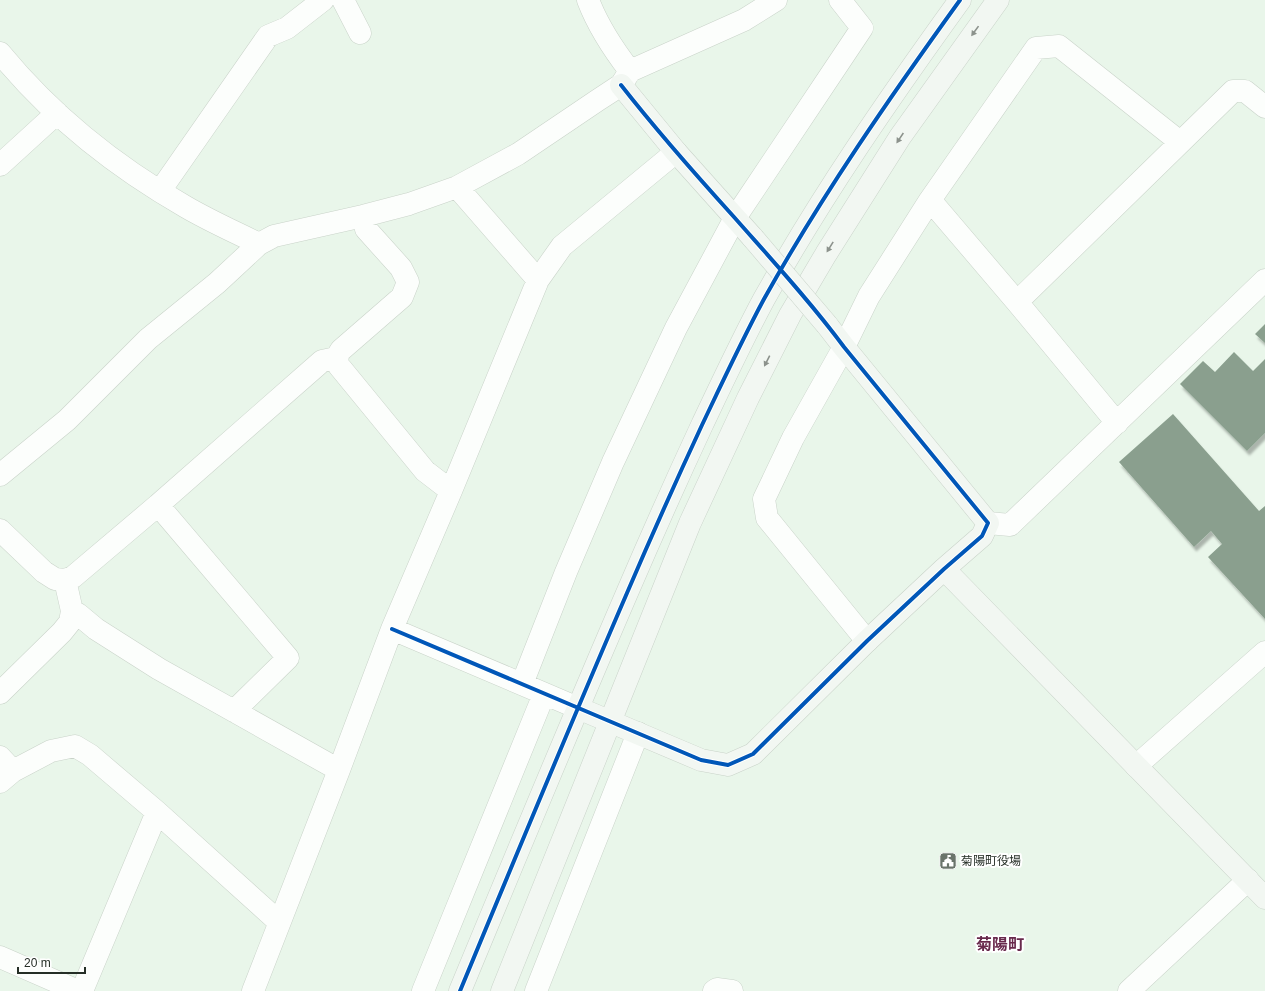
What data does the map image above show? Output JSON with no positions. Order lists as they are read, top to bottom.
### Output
{
  "districts": ["菊陽町"],
  "places": {
    "public building": ["菊陽町役場"]
  },
  "scale_bar": "20 m"
}
